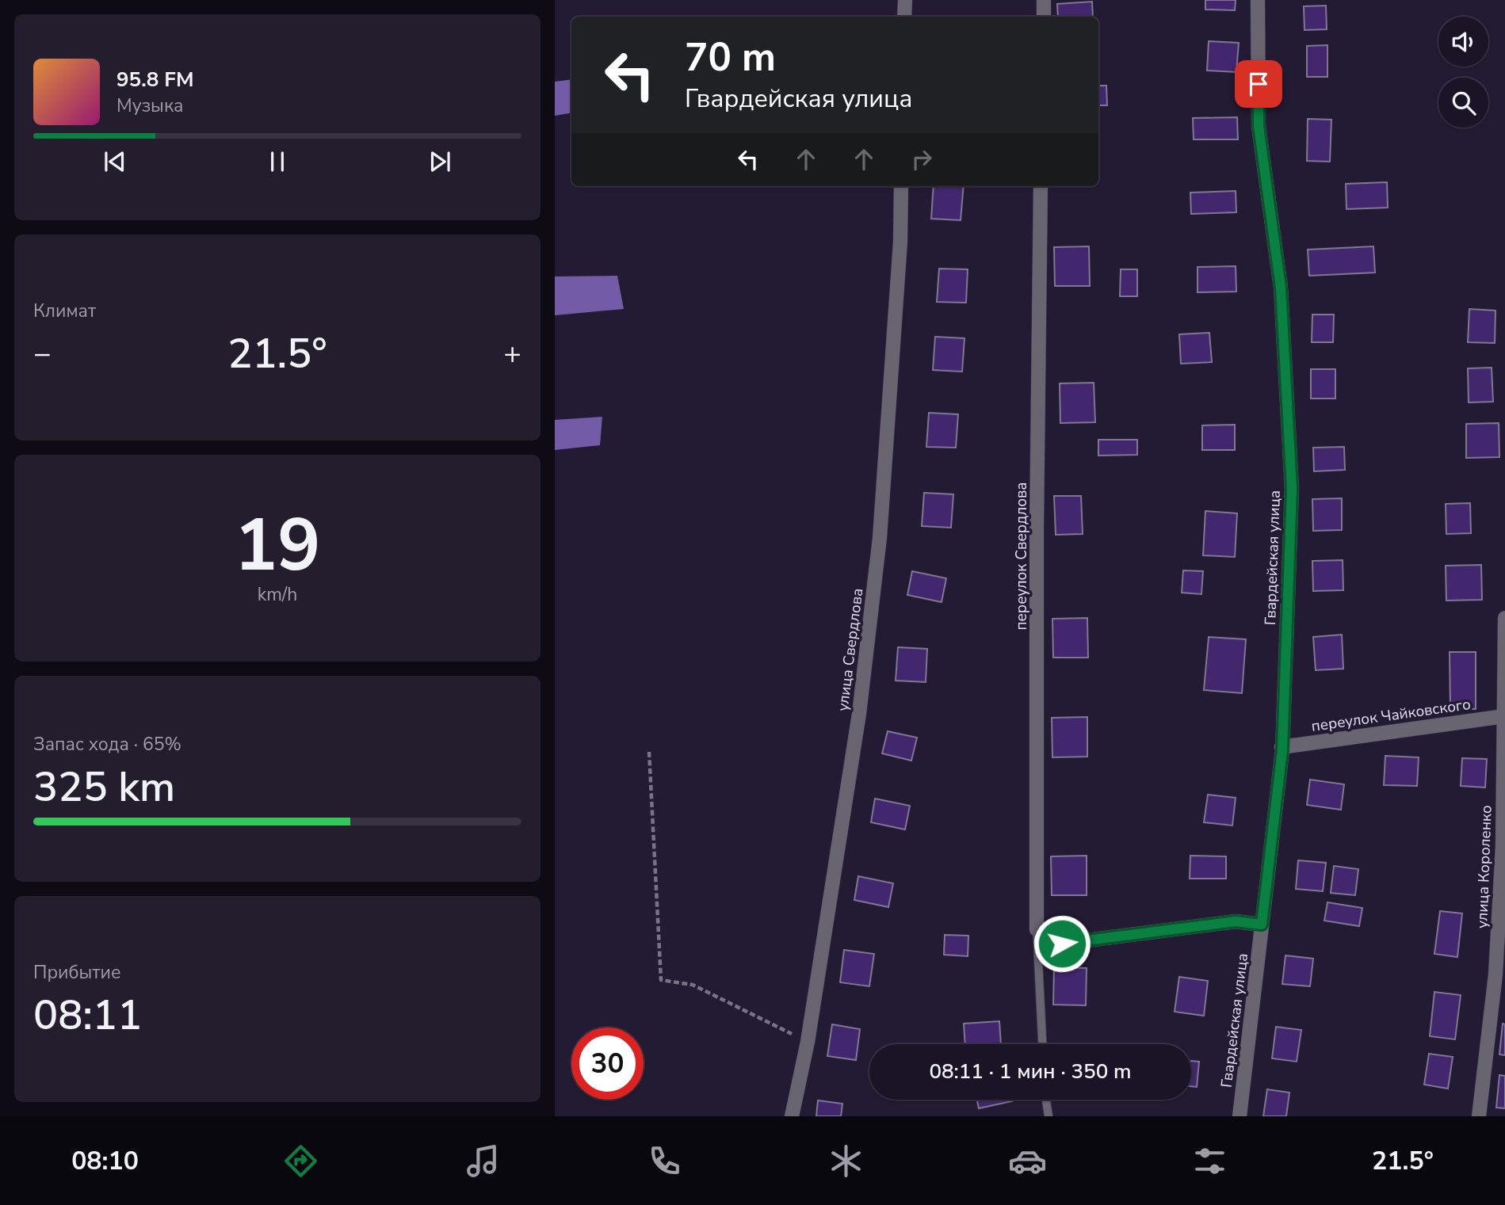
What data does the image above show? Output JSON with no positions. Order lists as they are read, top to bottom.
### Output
{
  "streets": {
    "street": [
      "переулок Свердлова",
      "Гвардейская улица",
      "улица Свердлова",
      "переулок Чайковского",
      "улица Короленко"
    ]
  },
  "crossings": [
    ["Гвардейская улица", "переулок Чайковского"],
    ["переулок Чайковского", "улица Короленко"]
  ],
  "page": {
    "turn": ["70 m", "Гвардейская улица"],
    "song": ["95.8 FM", "Музыка"],
    "tile": [
      "Климат",
      ["19", "km/h"],
      ["Запас хода · 65%", "325 km"],
      ["Прибытие", "08:11"]
    ],
    "heat": ["−", "21.5°", "+"],
    "limit": "30",
    "trip": "08:11 · 1 мин · 350 m",
    "tabs": ["08:10", "21.5°"]
  }
}
